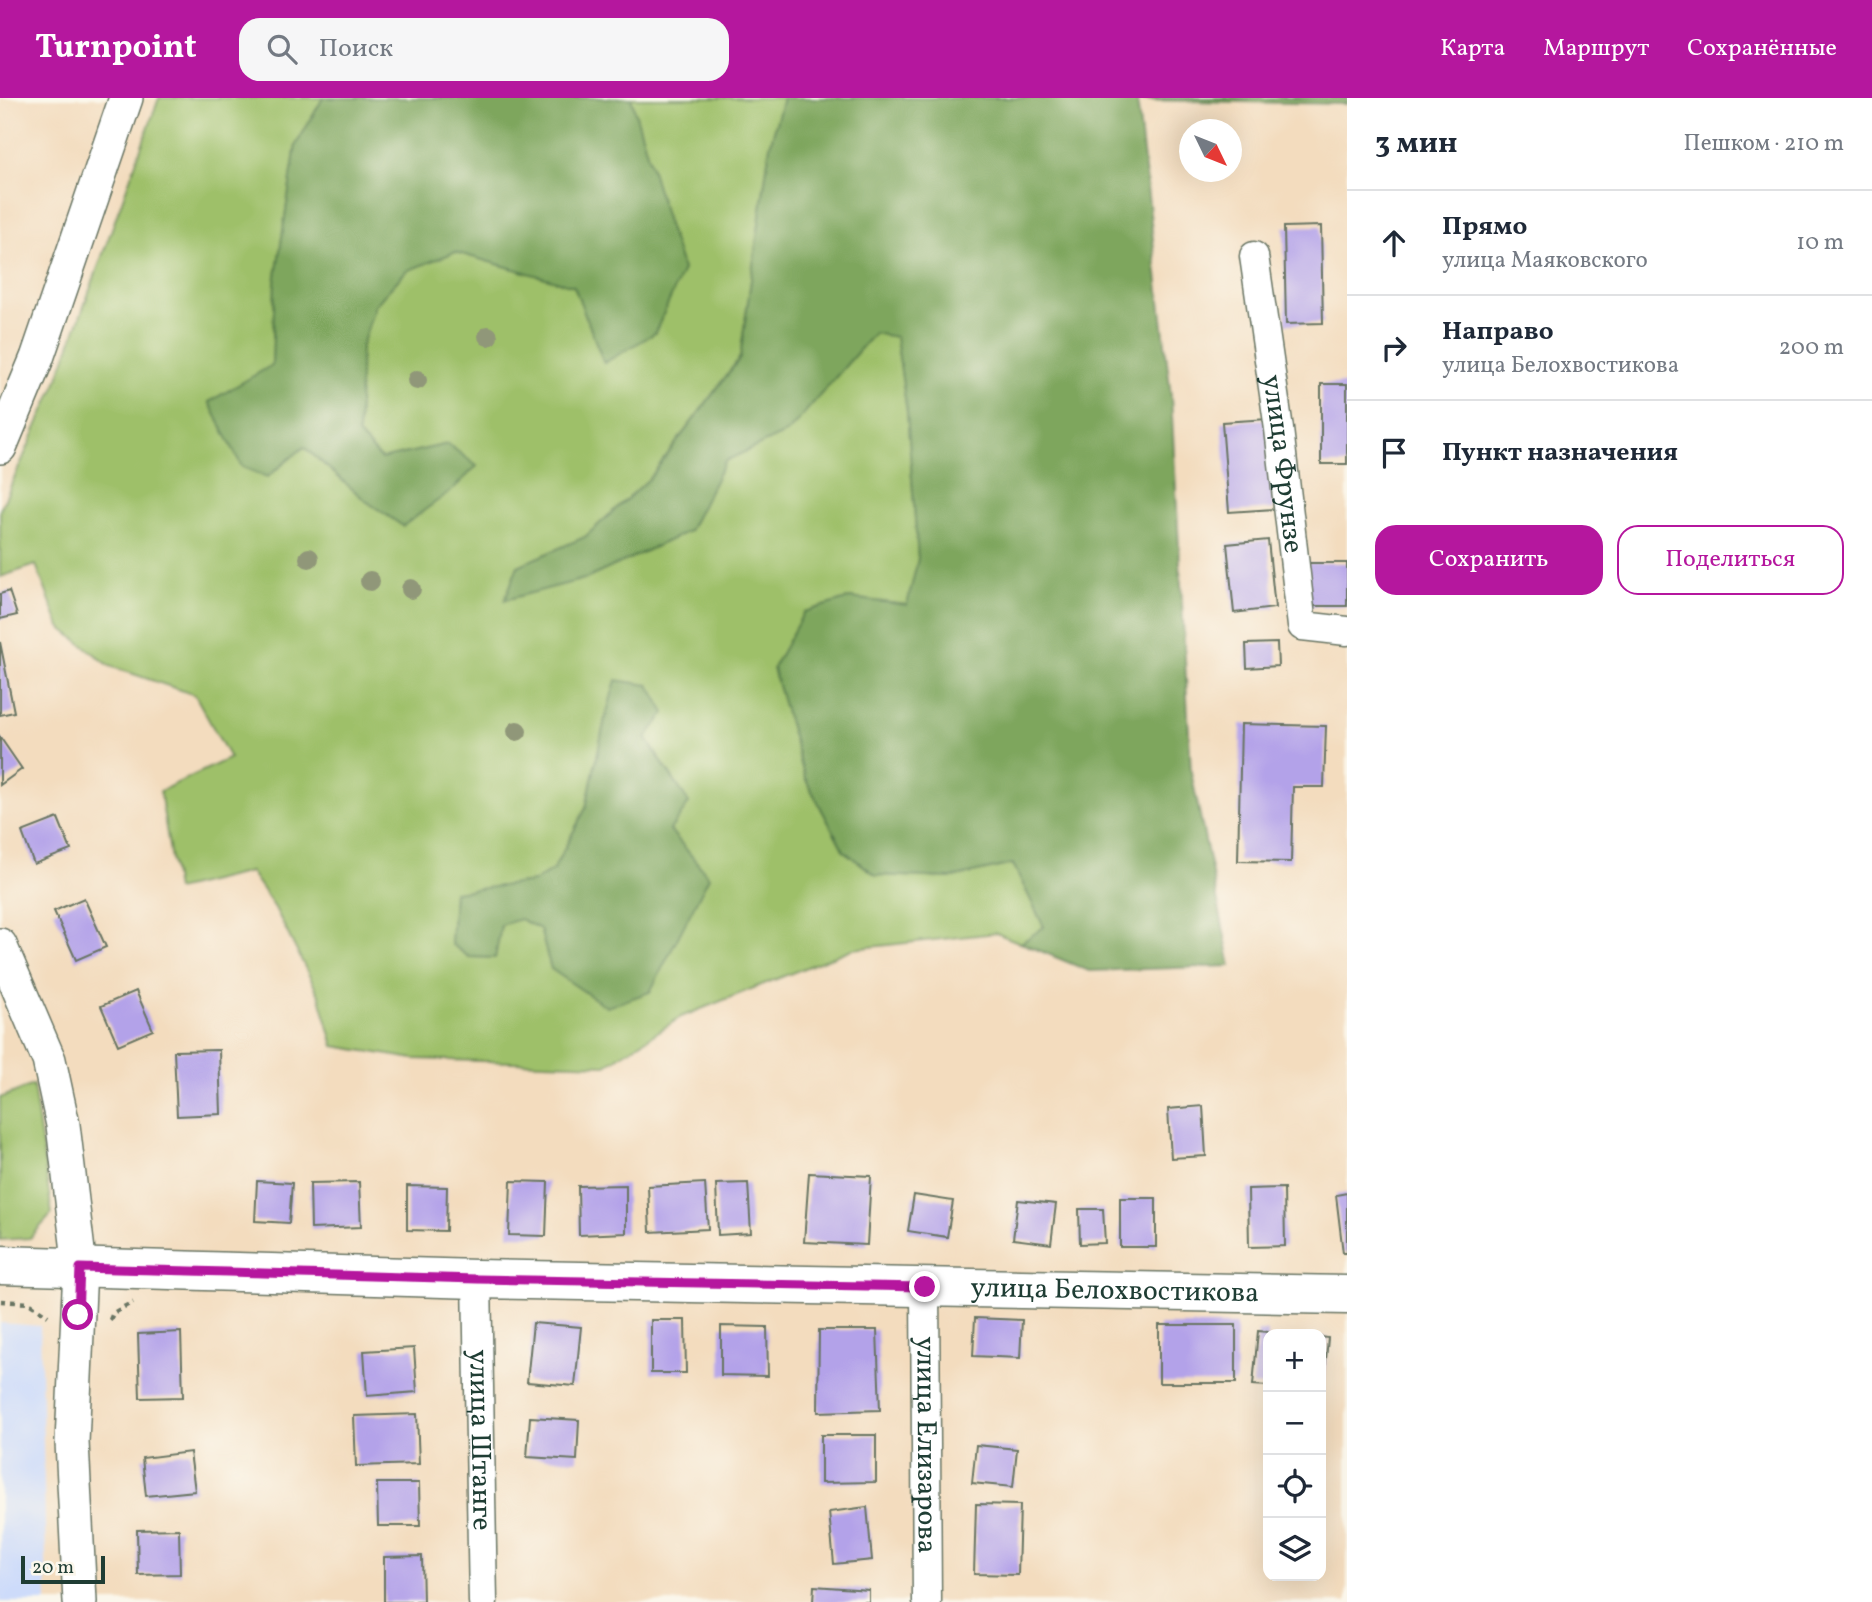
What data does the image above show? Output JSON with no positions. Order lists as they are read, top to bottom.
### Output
{
  "streets": {
    "main road": ["улица Белохвостикова"],
    "street": ["улица Фрунзе", "улица Штанге", "улица Елизарова"]
  },
  "crossings": [
    ["улица Белохвостикова", "улица Штанге"],
    ["улица Белохвостикова", "улица Елизарова"]
  ],
  "scale_bar": "20 m",
  "north": "bottom right",
  "page": {
    "header": "Turnpoint",
    "search": "Поиск",
    "nav": ["Карта", "Маршрут", "Сохранённые"],
    "heading": ["3 мин", "Пешком · 210 m"],
    "list": [
      ["Прямо", "улица Маяковского", "10 m"],
      ["Направо", "улица Белохвостикова", "200 m"],
      "Пункт назначения"
    ],
    "buttons": ["Сохранить", "Поделиться"],
    "map_buttons": ["+", "−"],
    "scale": "20 m"
  }
}
